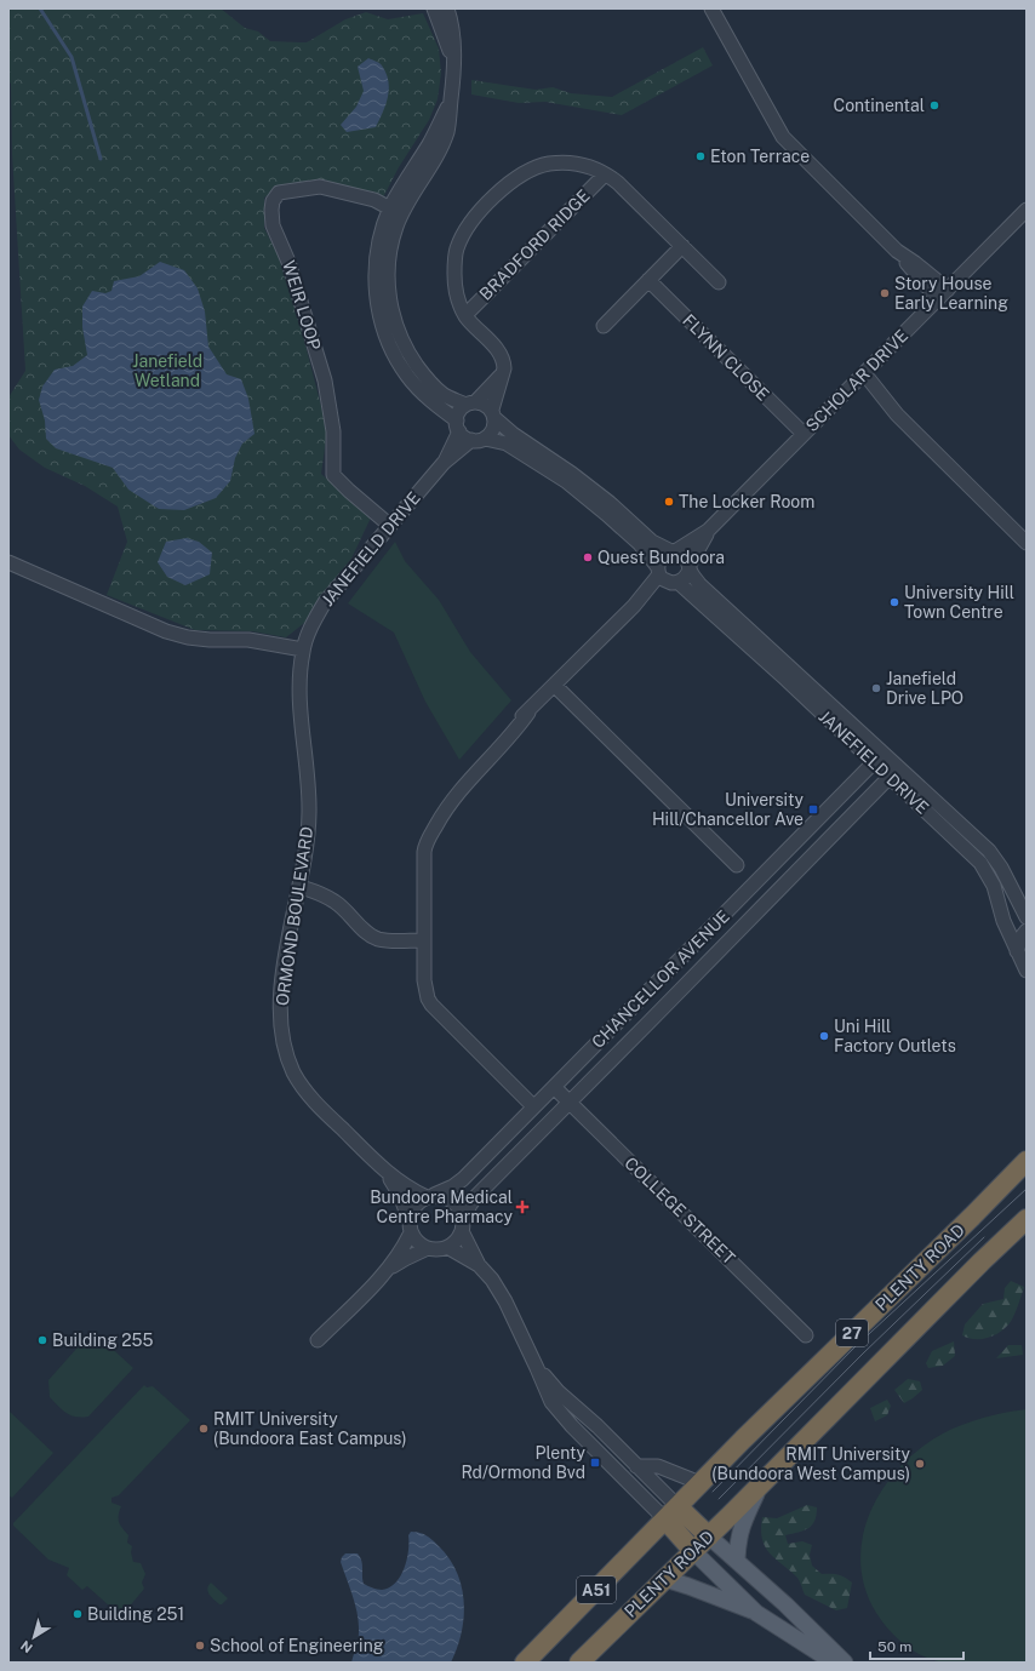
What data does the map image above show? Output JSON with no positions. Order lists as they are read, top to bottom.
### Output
{
  "streets": {
    "highway": ["PLENTY ROAD", "27", "A51"],
    "street": [
      "BRADFORD RIDGE",
      "WEIR LOOP",
      "FLYNN CLOSE",
      "SCHOLAR DRIVE",
      "JANEFIELD DRIVE",
      "ORMOND BOULEVARD",
      "CHANCELLOR AVENUE",
      "COLLEGE STREET"
    ]
  },
  "crossings": [
    ["WEIR LOOP", "JANEFIELD DRIVE"],
    ["FLYNN CLOSE", "SCHOLAR DRIVE"],
    ["SCHOLAR DRIVE", "JANEFIELD DRIVE"],
    ["JANEFIELD DRIVE", "ORMOND BOULEVARD"],
    ["JANEFIELD DRIVE", "CHANCELLOR AVENUE"],
    ["ORMOND BOULEVARD", "CHANCELLOR AVENUE"],
    ["CHANCELLOR AVENUE", "COLLEGE STREET"]
  ],
  "parks": ["Janefield Wetland"],
  "places": {
    "other": [
      "Continental",
      "Eton Terrace",
      "Story House Early Learning",
      "The Locker Room",
      "Quest Bundoora",
      "University Hill Town Centre",
      "Janefield Drive LPO",
      "Uni Hill Factory Outlets",
      "Building 255",
      "RMIT University (Bundoora East Campus)",
      "RMIT University (Bundoora West Campus)",
      "Building 251",
      "School of Engineering"
    ],
    "transit": ["University Hill/Chancellor Ave", "Plenty Rd/Ormond Bvd"],
    "health": ["Bundoora Medical Centre Pharmacy"]
  },
  "scale_bar": "50 m",
  "north": "bottom left"
}
